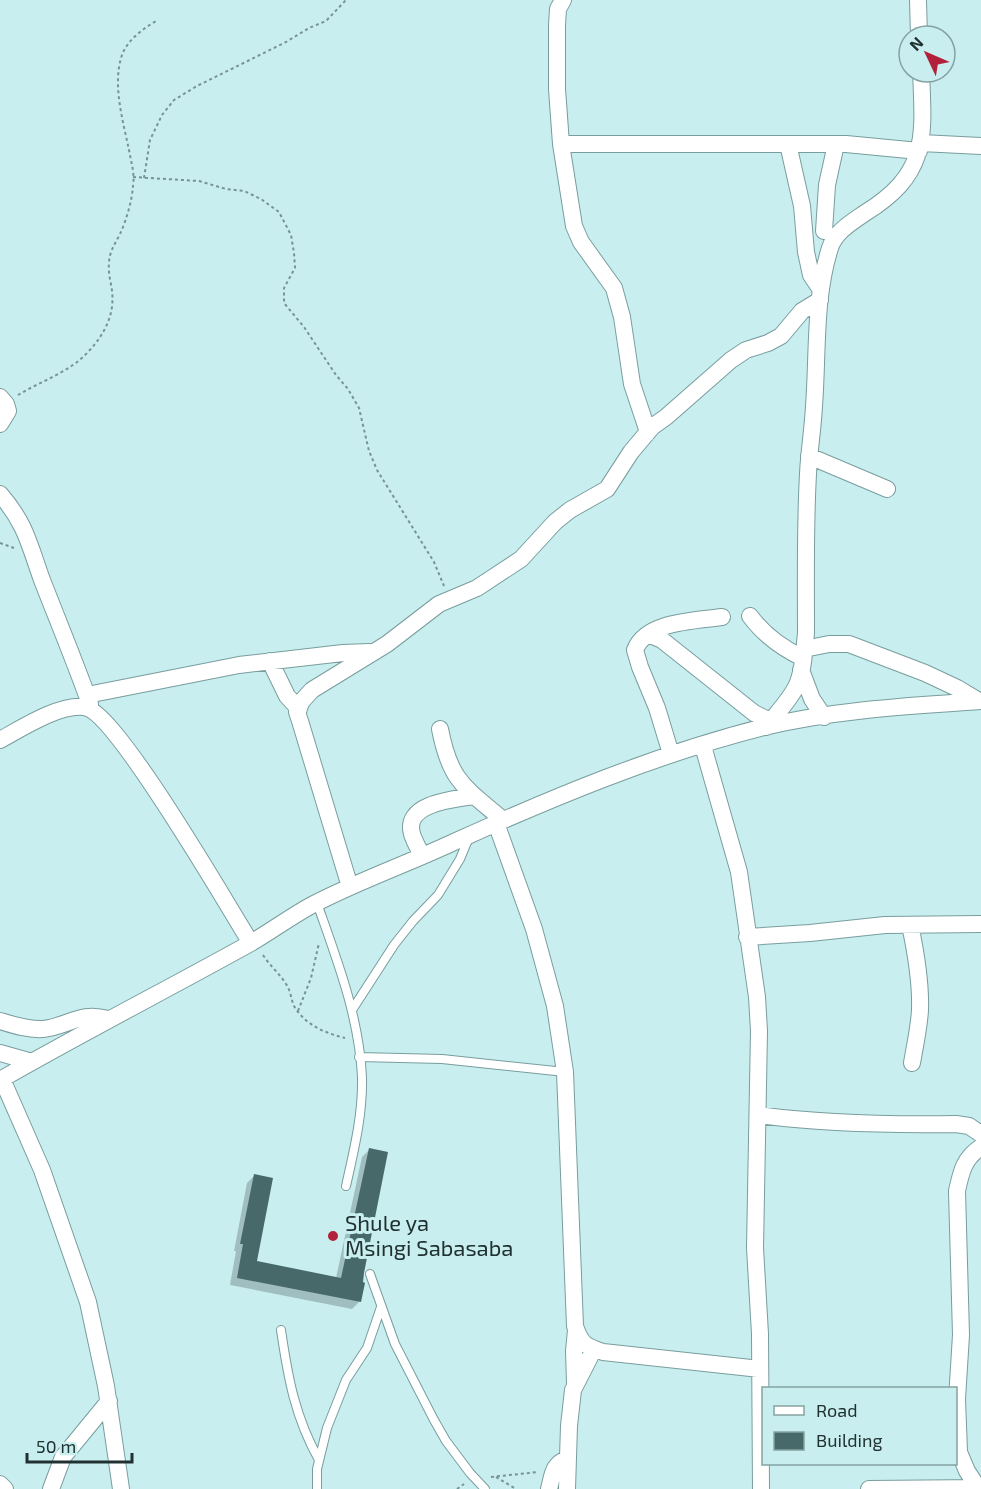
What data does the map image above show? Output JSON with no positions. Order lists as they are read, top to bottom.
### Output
{
  "places": ["Shule ya Msingi Sabasaba"],
  "legend": ["Road", "Building"],
  "scale_bar": "50 m",
  "north": "top left"
}
